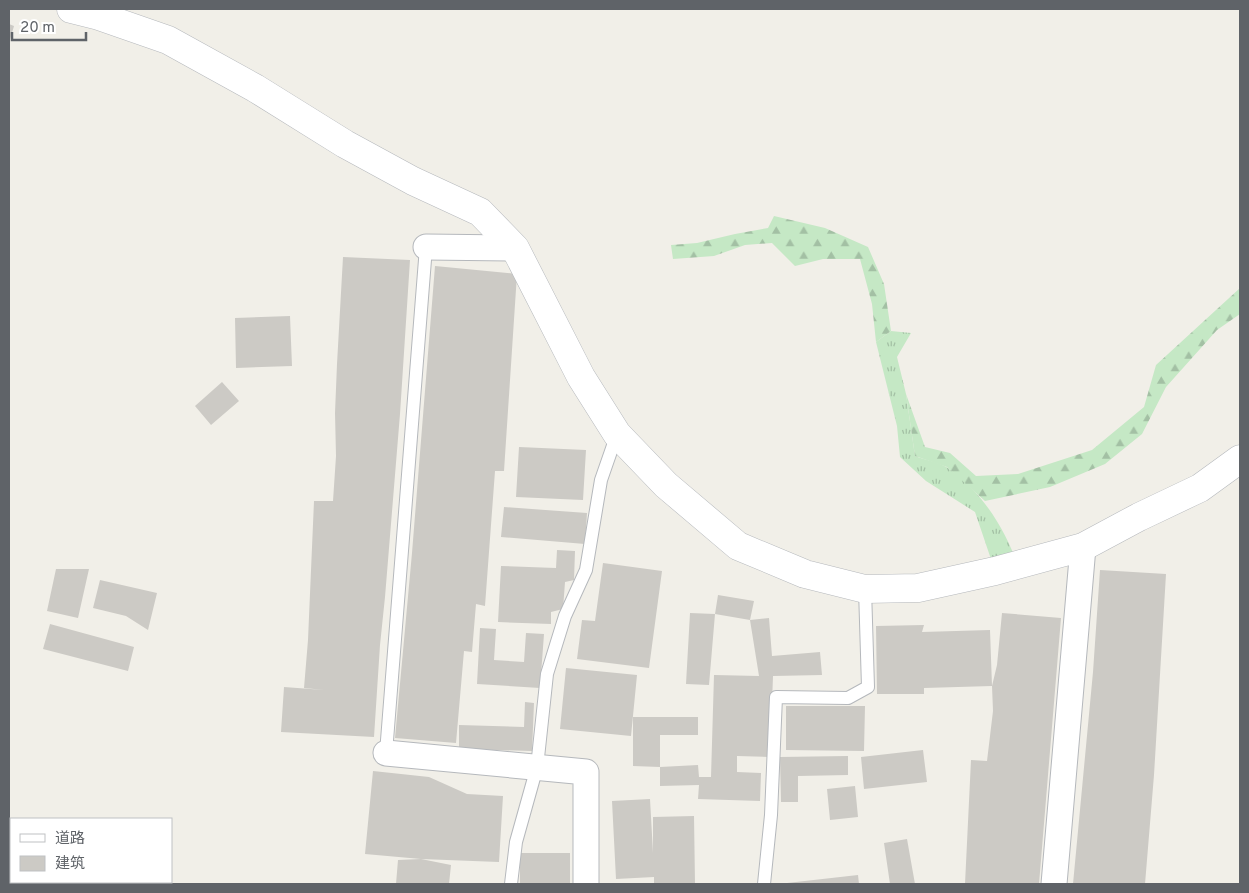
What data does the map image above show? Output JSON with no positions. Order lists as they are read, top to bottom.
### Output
{
  "legend": ["道路", "建筑"],
  "scale_bar": "20 m"
}
